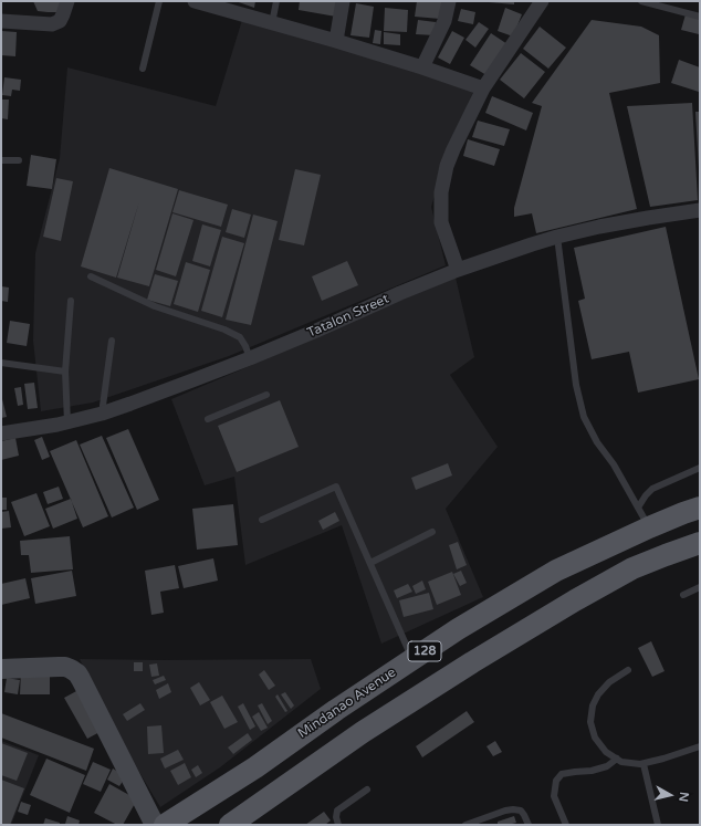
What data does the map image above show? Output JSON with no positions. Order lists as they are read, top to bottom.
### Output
{
  "streets": {
    "main road": ["128", "Mindanao Avenue"],
    "street": ["Tatalon Street"]
  },
  "north": "right"
}
